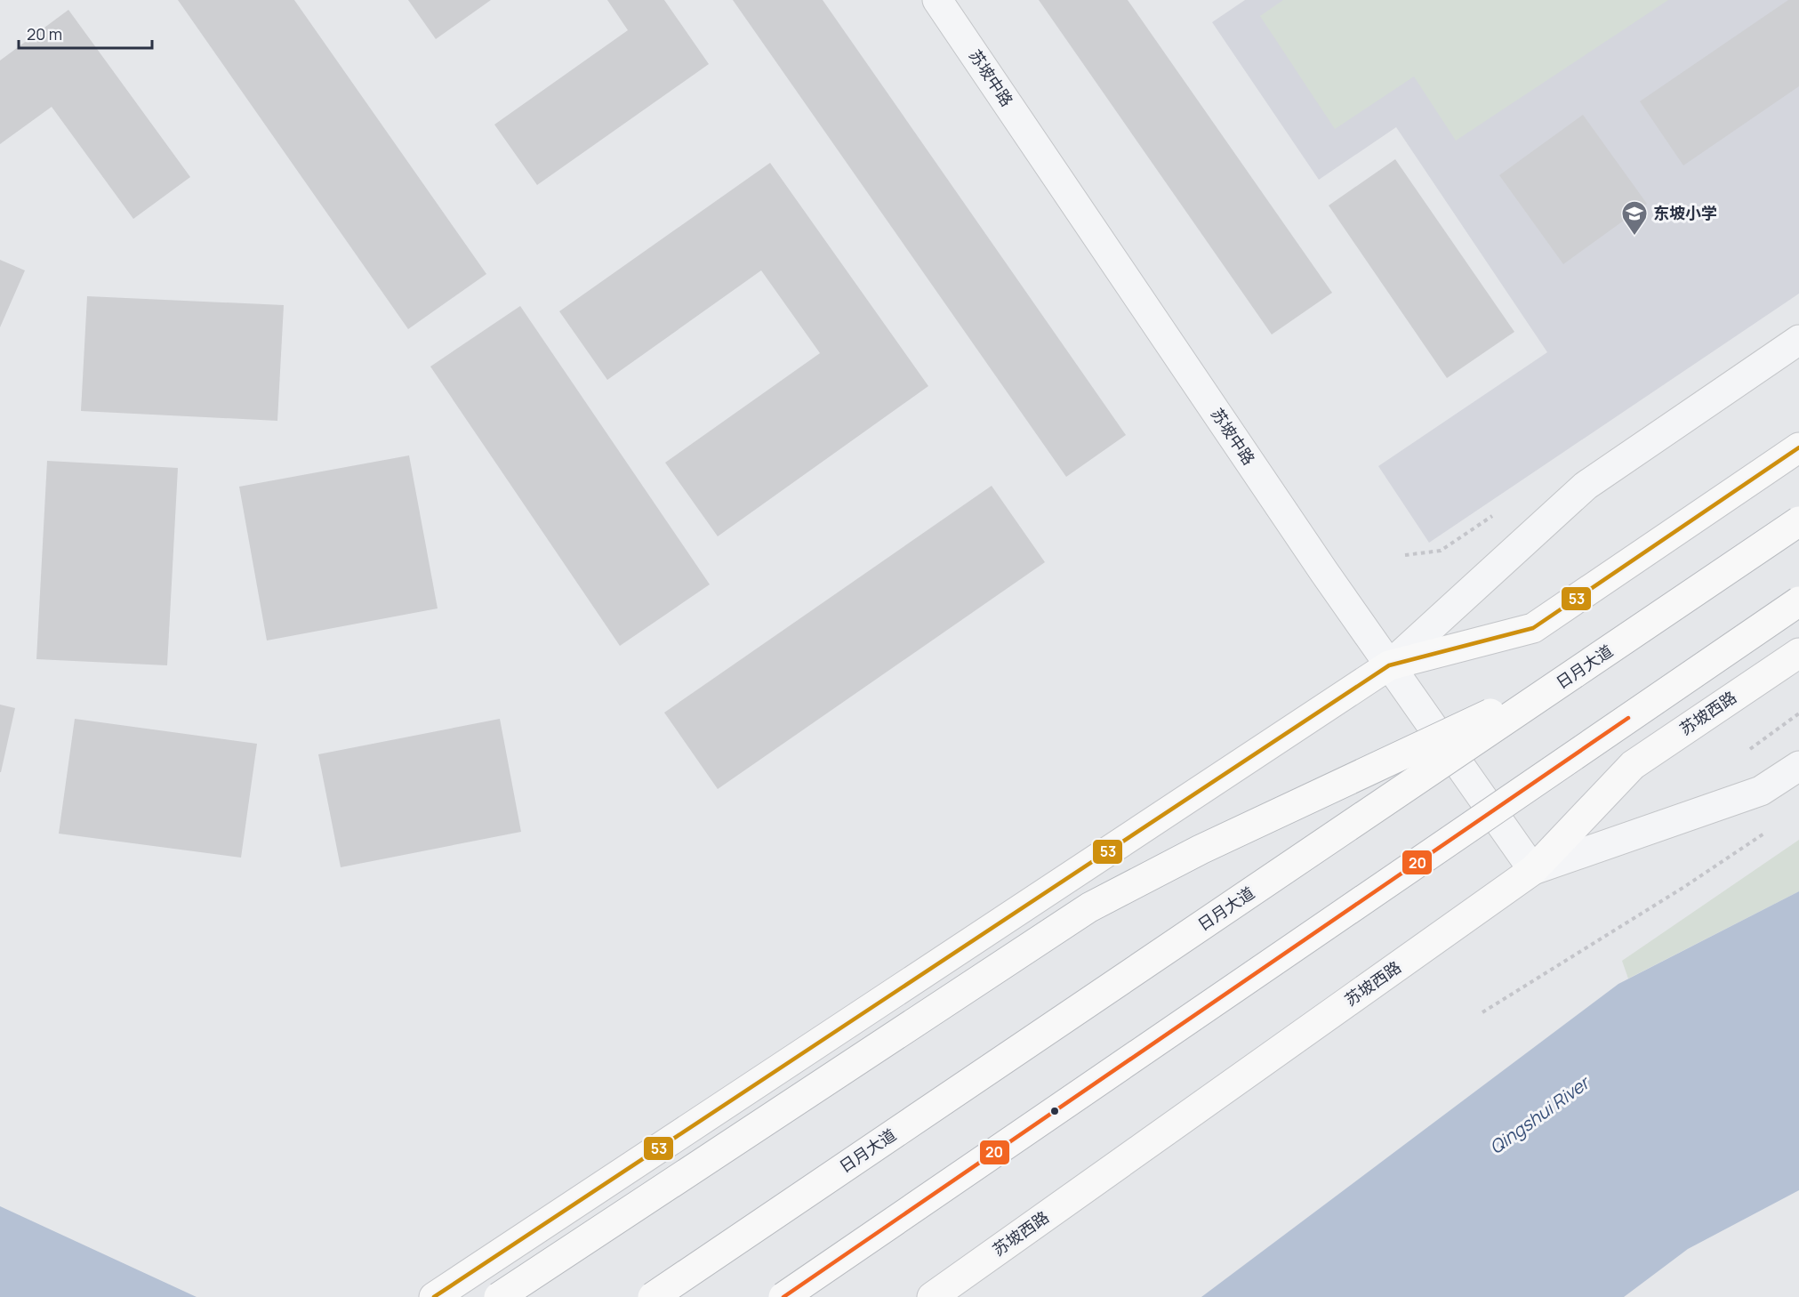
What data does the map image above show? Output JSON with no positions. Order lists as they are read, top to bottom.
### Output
{
  "streets": {
    "main road": ["日月大道", "苏坡西路"],
    "street": ["苏坡中路"]
  },
  "crossings": [
    ["苏坡中路", "苏坡西路"]
  ],
  "water": ["Qingshui River"],
  "places": {
    "school or university": ["东坡小学"]
  },
  "lines": ["transit line 53", "transit line 20"],
  "scale_bar": "20 m"
}
